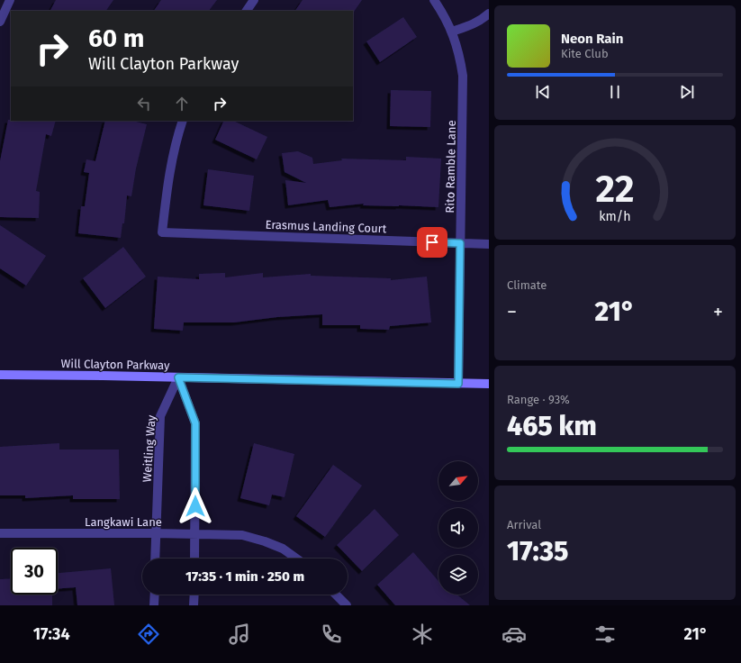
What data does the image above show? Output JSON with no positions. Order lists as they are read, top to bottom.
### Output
{
  "streets": {
    "street": [
      "Rito Ramble Lane",
      "Erasmus Landing Court",
      "Will Clayton Parkway",
      "Weitling Way",
      "Langkawi Lane"
    ]
  },
  "crossings": [
    ["Rito Ramble Lane", "Erasmus Landing Court"],
    ["Rito Ramble Lane", "Will Clayton Parkway"],
    ["Will Clayton Parkway", "Weitling Way"],
    ["Weitling Way", "Langkawi Lane"]
  ],
  "north": "top right",
  "page": {
    "turn": ["60 m", "Will Clayton Parkway"],
    "song": ["Neon Rain", "Kite Club"],
    "tile": [
      "Climate",
      ["Range · 93%", "465 km"],
      ["Arrival", "17:35"]
    ],
    "heat": ["−", "21°", "+"],
    "limit": "30",
    "trip": "17:35 · 1 min · 250 m",
    "tabs": ["17:34", "21°"],
    "gauge": ["22", "km/h"]
  }
}
